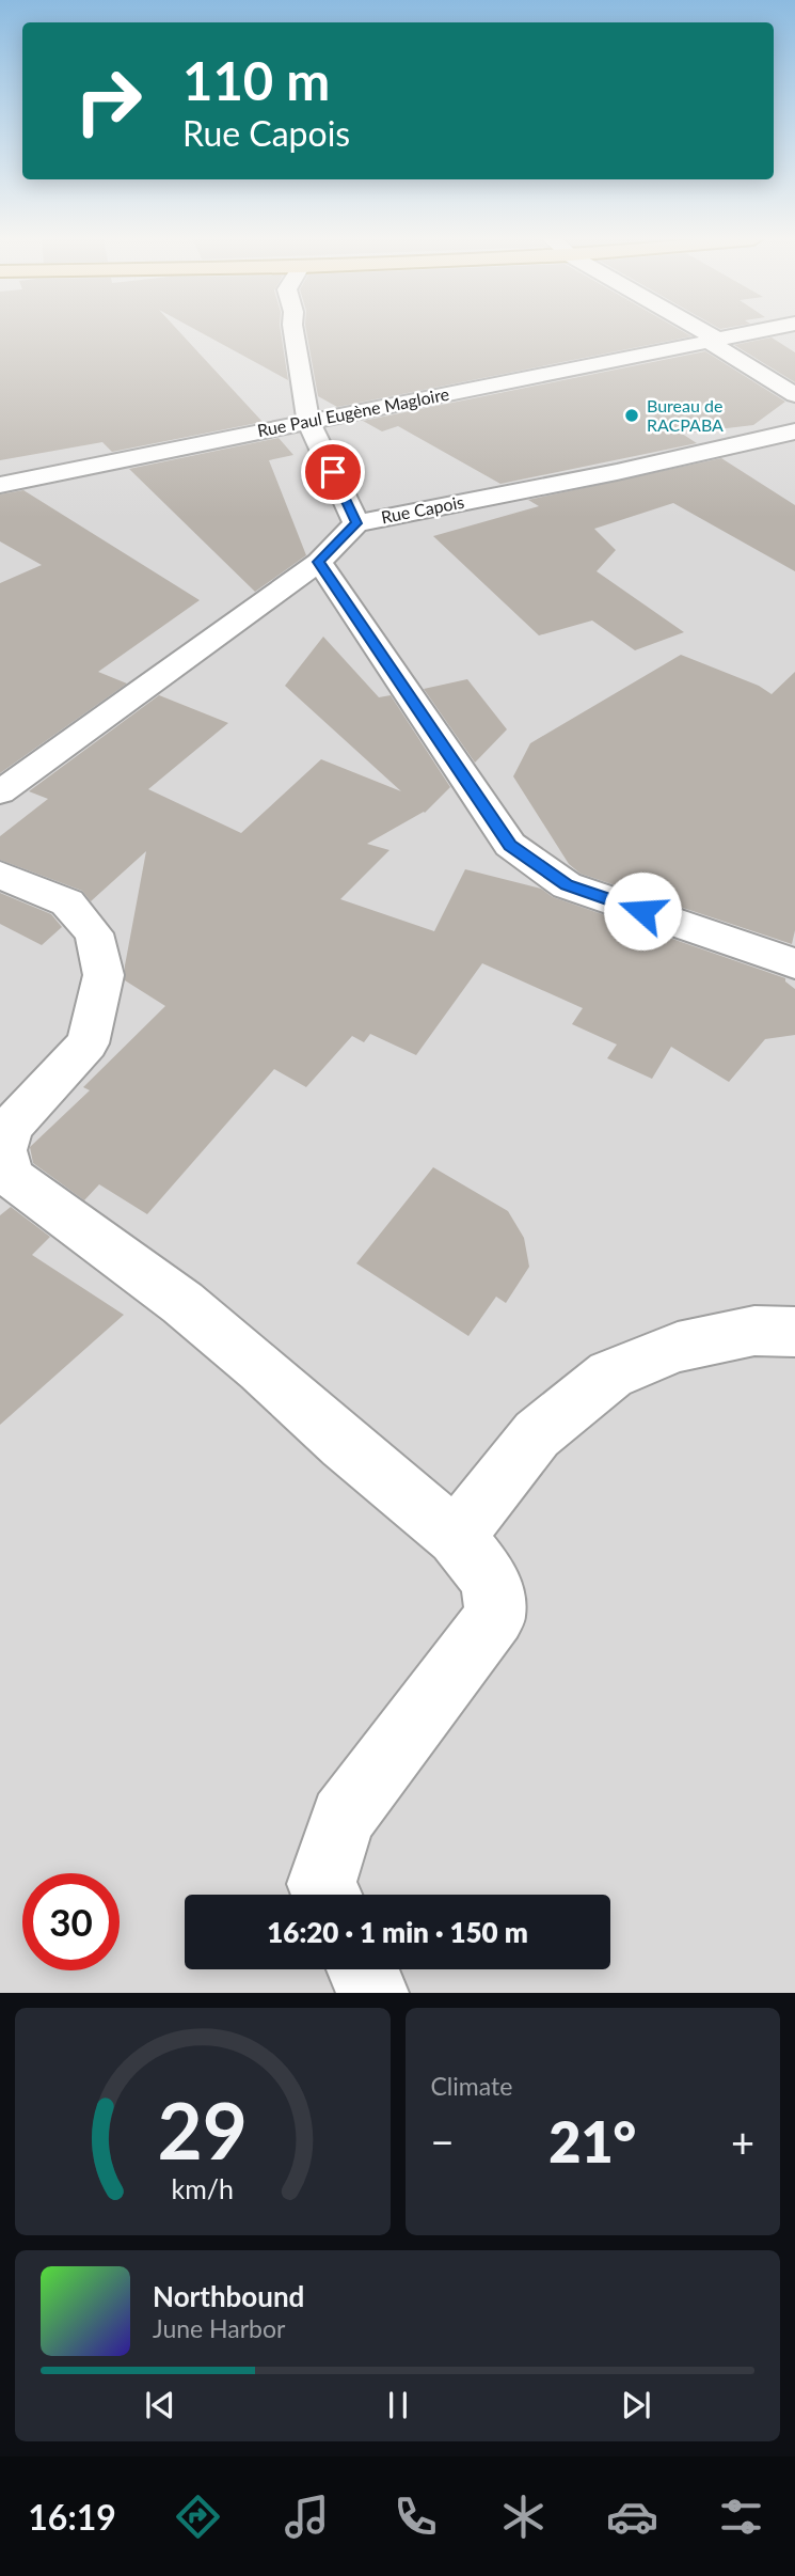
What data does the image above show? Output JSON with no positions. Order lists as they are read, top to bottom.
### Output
{
  "streets": {
    "street": ["Rue Paul Eugène Magloire", "Rue Capois"]
  },
  "places": ["Bureau de RACPABA"],
  "page": {
    "turn": ["110 m", "Rue Capois"],
    "limit": "30",
    "trip": "16:20 · 1 min · 150 m",
    "tile": "Climate",
    "heat": ["−", "21°", "+"],
    "song": ["Northbound", "June Harbor"],
    "tabs": "16:19",
    "gauge": ["29", "km/h"]
  }
}
